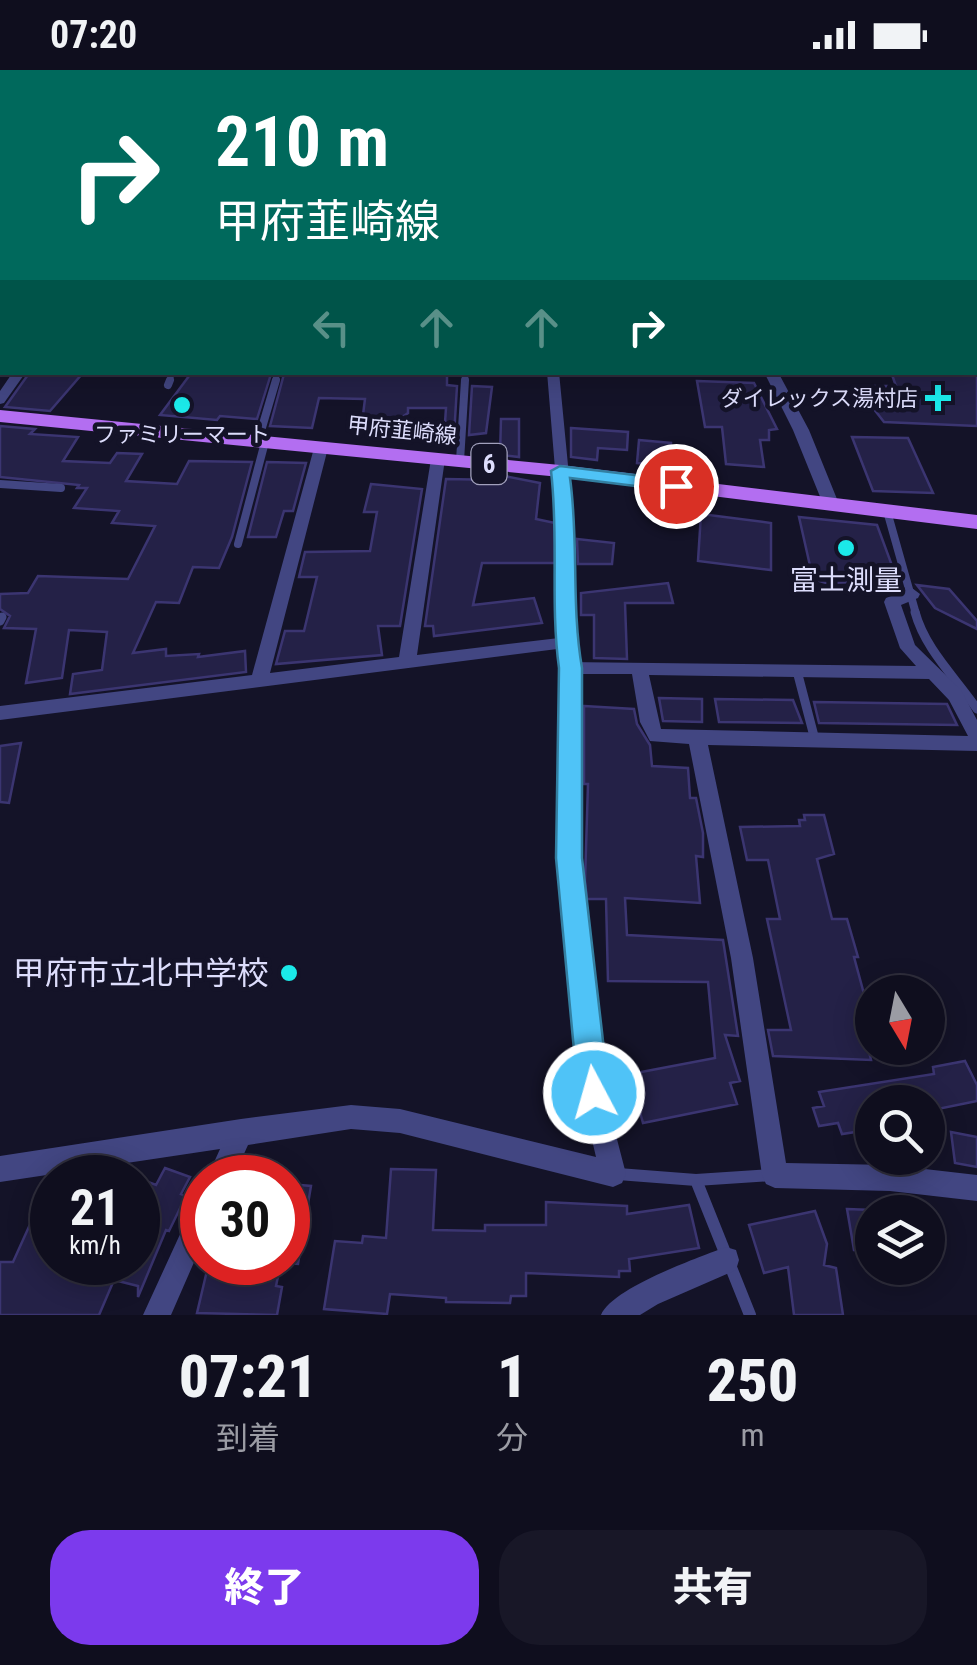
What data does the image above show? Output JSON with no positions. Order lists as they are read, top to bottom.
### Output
{
  "streets": {
    "main road": ["甲府韮崎線", "6"]
  },
  "places": {
    "health": ["ダイレックス湯村店"],
    "other": ["ファミリーマート", "富士測量", "甲府市立北中学校"]
  },
  "north": "bottom",
  "page": {
    "status": "07:20",
    "turn": ["210 m", "甲府韮崎線"],
    "speed": "21 km/h",
    "limit": "30",
    "eta": [
      "07:21",
      "到着",
      "1",
      "分",
      "250",
      "m"
    ],
    "buttons": ["終了", "共有"]
  }
}
